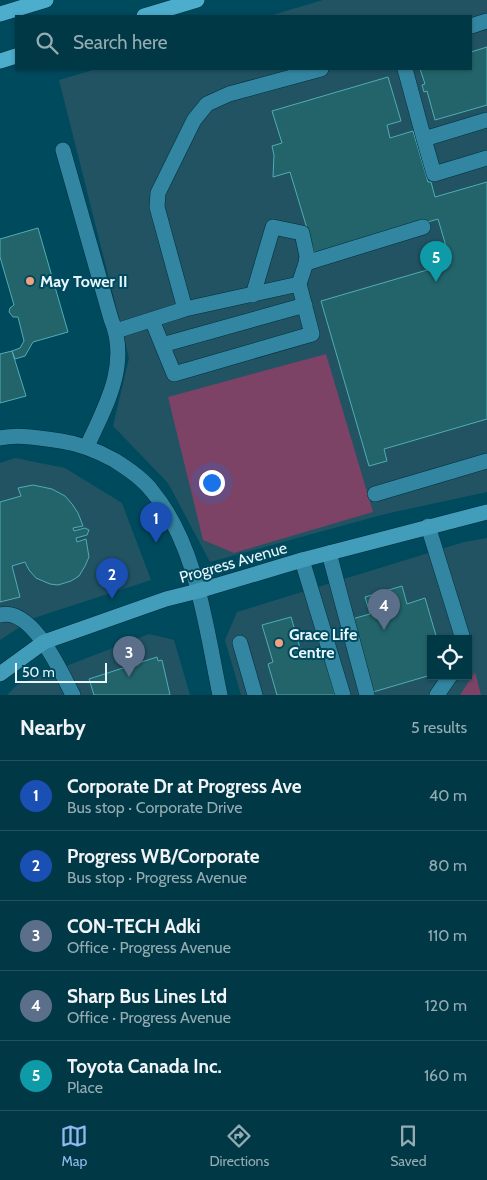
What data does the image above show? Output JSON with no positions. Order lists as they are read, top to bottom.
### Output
{
  "streets": {
    "main road": ["Progress Avenue"]
  },
  "places": ["May Tower II", "Grace Life Centre"],
  "scale_bar": "50 m",
  "page": {
    "search": "Search here",
    "pins": [
      "5",
      "1",
      "2",
      "4",
      "3"
    ],
    "scale": "50 m",
    "heading": ["Nearby", "5 results"],
    "list": [
      {
        "mark": "1",
        "name": "Corporate Dr at Progress Ave",
        "note": "Bus stop · Corporate Drive",
        "value": "40 m"
      },
      {
        "mark": "2",
        "name": "Progress WB/Corporate",
        "note": "Bus stop · Progress Avenue",
        "value": "80 m"
      },
      {
        "mark": "3",
        "name": "CON-TECH Adki",
        "note": "Office · Progress Avenue",
        "value": "110 m"
      },
      {
        "mark": "4",
        "name": "Sharp Bus Lines Ltd",
        "note": "Office · Progress Avenue",
        "value": "120 m"
      },
      {
        "mark": "5",
        "name": "Toyota Canada Inc.",
        "note": "Place",
        "value": "160 m"
      }
    ],
    "nav": ["Map", "Directions", "Saved"]
  }
}
